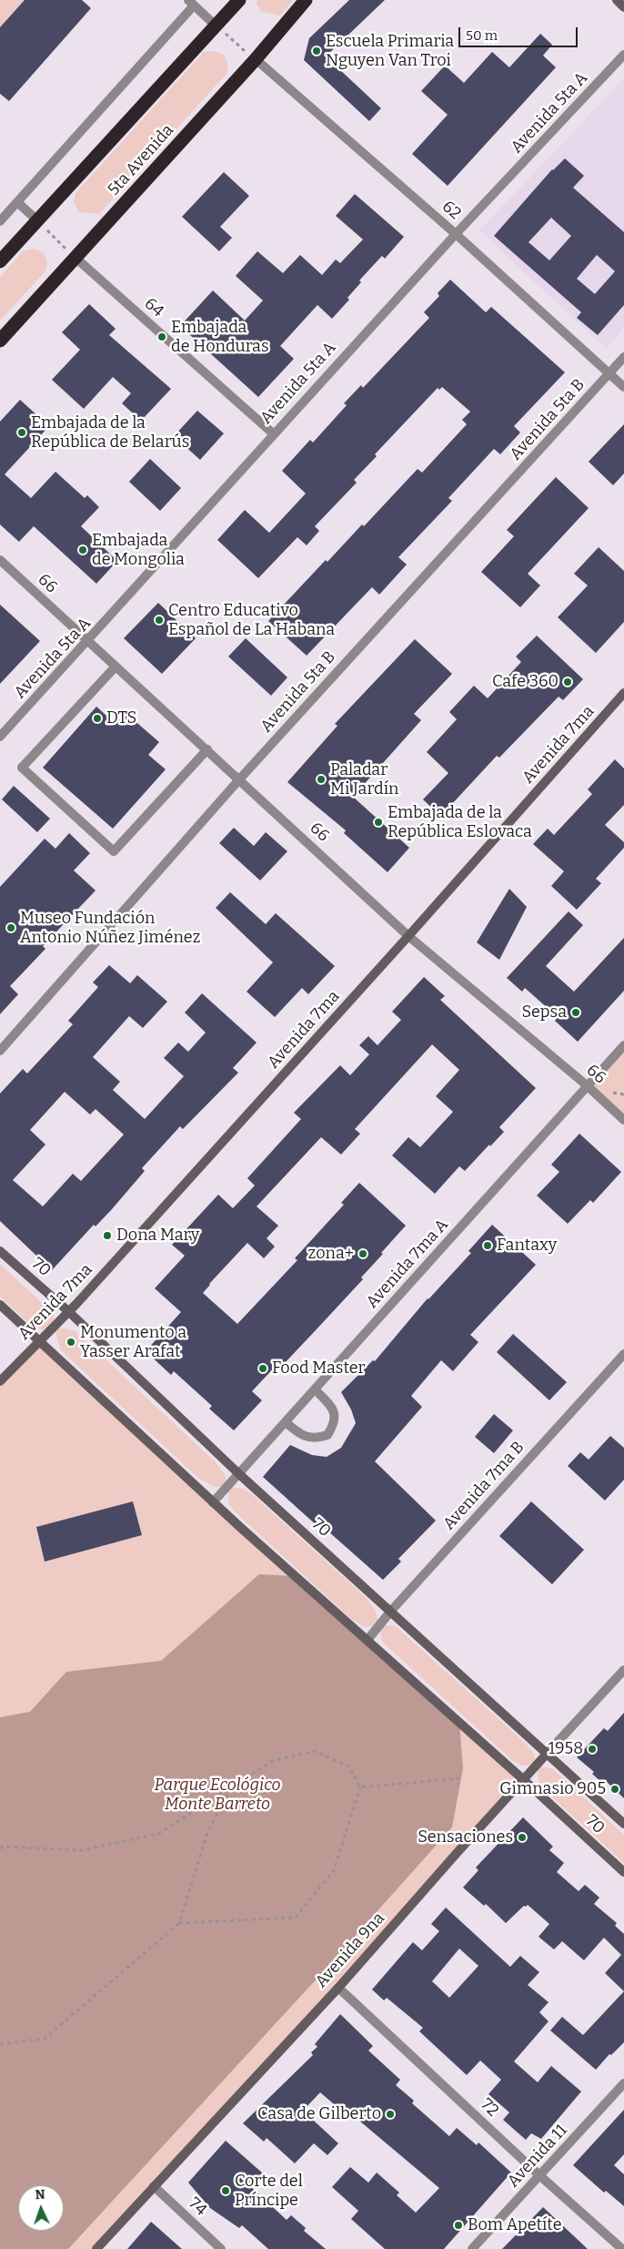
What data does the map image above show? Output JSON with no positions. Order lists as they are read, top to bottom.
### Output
{
  "streets": {
    "highway": ["5ta Avenida"],
    "main road": ["Avenida 7ma", "70", "Avenida 9na"],
    "street": [
      "Avenida 5ta A",
      "62",
      "64",
      "Avenida 5ta B",
      "66",
      "Avenida 7ma A",
      "Avenida 7ma B",
      "72",
      "Avenida 11",
      "74"
    ]
  },
  "crossings": [
    ["Avenida 5ta A", "62"],
    ["Avenida 5ta A", "64"],
    ["Avenida 5ta A", "66"],
    ["5ta Avenida", "62"],
    ["5ta Avenida", "64"],
    ["62", "Avenida 5ta B"],
    ["Avenida 5ta B", "66"],
    ["66", "Avenida 7ma"],
    ["66", "Avenida 7ma A"],
    ["Avenida 7ma", "70"],
    ["Avenida 7ma A", "70"],
    ["70", "Avenida 7ma B"],
    ["70", "Avenida 9na"],
    ["Avenida 9na", "72"],
    ["Avenida 9na", "74"],
    ["72", "Avenida 11"]
  ],
  "parks": ["Parque Ecológico Monte Barreto"],
  "places": [
    "Escuela Primaria Nguyen Van Troi",
    "Embajada de Honduras",
    "Embajada de la República de Belarús",
    "Embajada de Mongolia",
    "Centro Educativo Español de La Habana",
    "Cafe 360",
    "DTS",
    "Paladar Mi Jardín",
    "Embajada de la República Eslovaca",
    "Museo Fundación Antonio Núñez Jiménez",
    "Sepsa",
    "Dona Mary",
    "Fantaxy",
    "zona+",
    "Monumento a Yasser Arafat",
    "Food Master",
    "1958",
    "Gimnasio 905",
    "Sensaciones",
    "Casa de Gilberto",
    "Corte del Príncipe",
    "Bom Apetíte"
  ],
  "scale_bar": "50 m",
  "north": "top"
}
